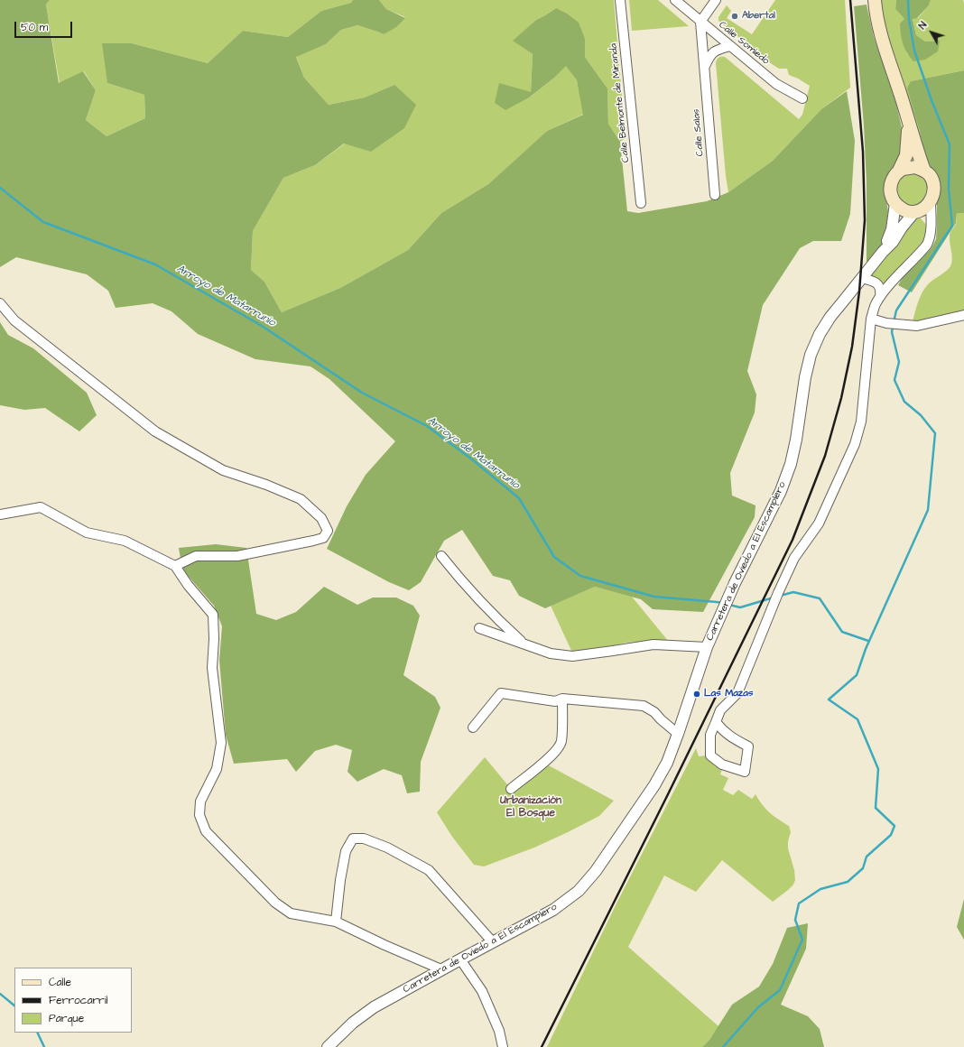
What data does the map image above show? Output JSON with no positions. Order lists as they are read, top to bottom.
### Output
{
  "streets": {
    "street": [
      "Calle Somiedo",
      "Calle Belmonte de Miranda",
      "Calle Salas",
      "Carretera de Oviedo a El Escamplero"
    ]
  },
  "crossings": [
    ["Calle Somiedo", "Calle Salas"]
  ],
  "districts": ["Urbanización El Bosque"],
  "water": ["Arroyo de Matarrunio"],
  "places": ["Abertal", "Las Mazas"],
  "legend": ["Calle", "Ferrocarril", "Parque"],
  "scale_bar": "50 m",
  "north": "top left"
}
